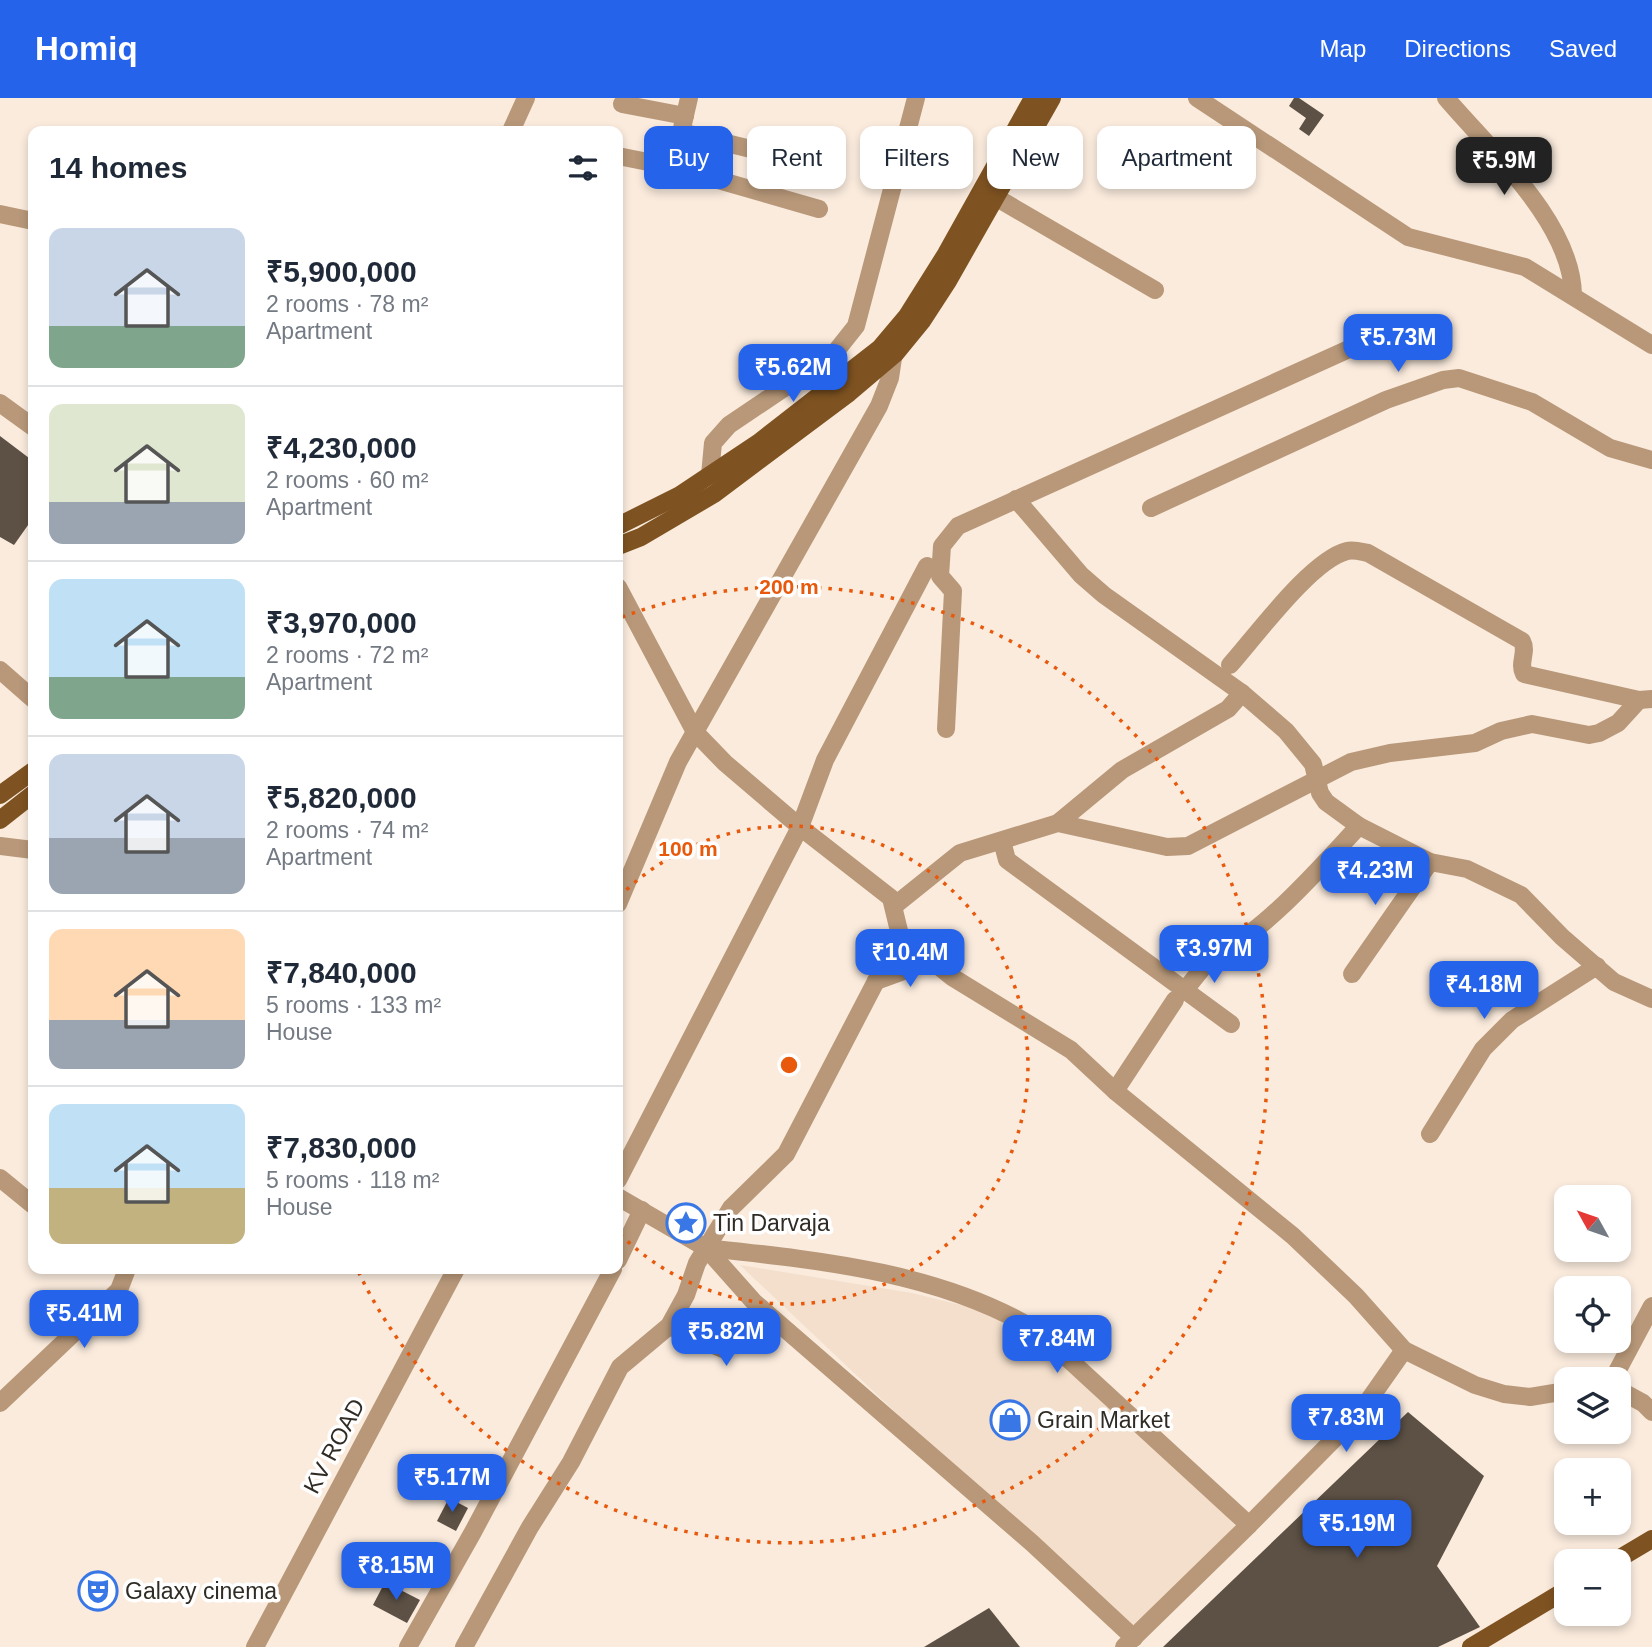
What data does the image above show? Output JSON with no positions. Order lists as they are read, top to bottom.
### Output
{
  "streets": {
    "street": ["KV ROAD"]
  },
  "places": {
    "place": ["Tin Darvaja"],
    "shop": ["Grain Market"],
    "theatre": ["Galaxy cinema"]
  },
  "north": "top left",
  "page": {
    "header": "Homiq",
    "nav": ["Map", "Directions", "Saved"],
    "chip": [
      "Buy",
      "Rent",
      "Filters",
      "New",
      "Apartment"
    ],
    "heading": "14 homes",
    "price": [
      "₹5.9M",
      "₹5.73M",
      "₹5.62M",
      "₹4.23M",
      "₹3.97M",
      "₹10.4M",
      "₹4.18M",
      "₹5.41M",
      "₹5.82M",
      "₹7.84M",
      "₹7.83M",
      "₹5.17M",
      "₹5.19M",
      "₹8.15M"
    ],
    "list": [
      {
        "name": "₹5,900,000",
        "note": "2 rooms · 78 m² · Apartment"
      },
      {
        "name": "₹4,230,000",
        "note": "2 rooms · 60 m² · Apartment"
      },
      {
        "name": "₹3,970,000",
        "note": "2 rooms · 72 m² · Apartment"
      },
      {
        "name": "₹5,820,000",
        "note": "2 rooms · 74 m² · Apartment"
      },
      {
        "name": "₹7,840,000",
        "note": "5 rooms · 133 m² · House"
      },
      {
        "name": "₹7,830,000",
        "note": "5 rooms · 118 m² · House"
      }
    ],
    "map_buttons": ["+", "−"]
  },
  "rings": ["200 m", "100 m"]
}
